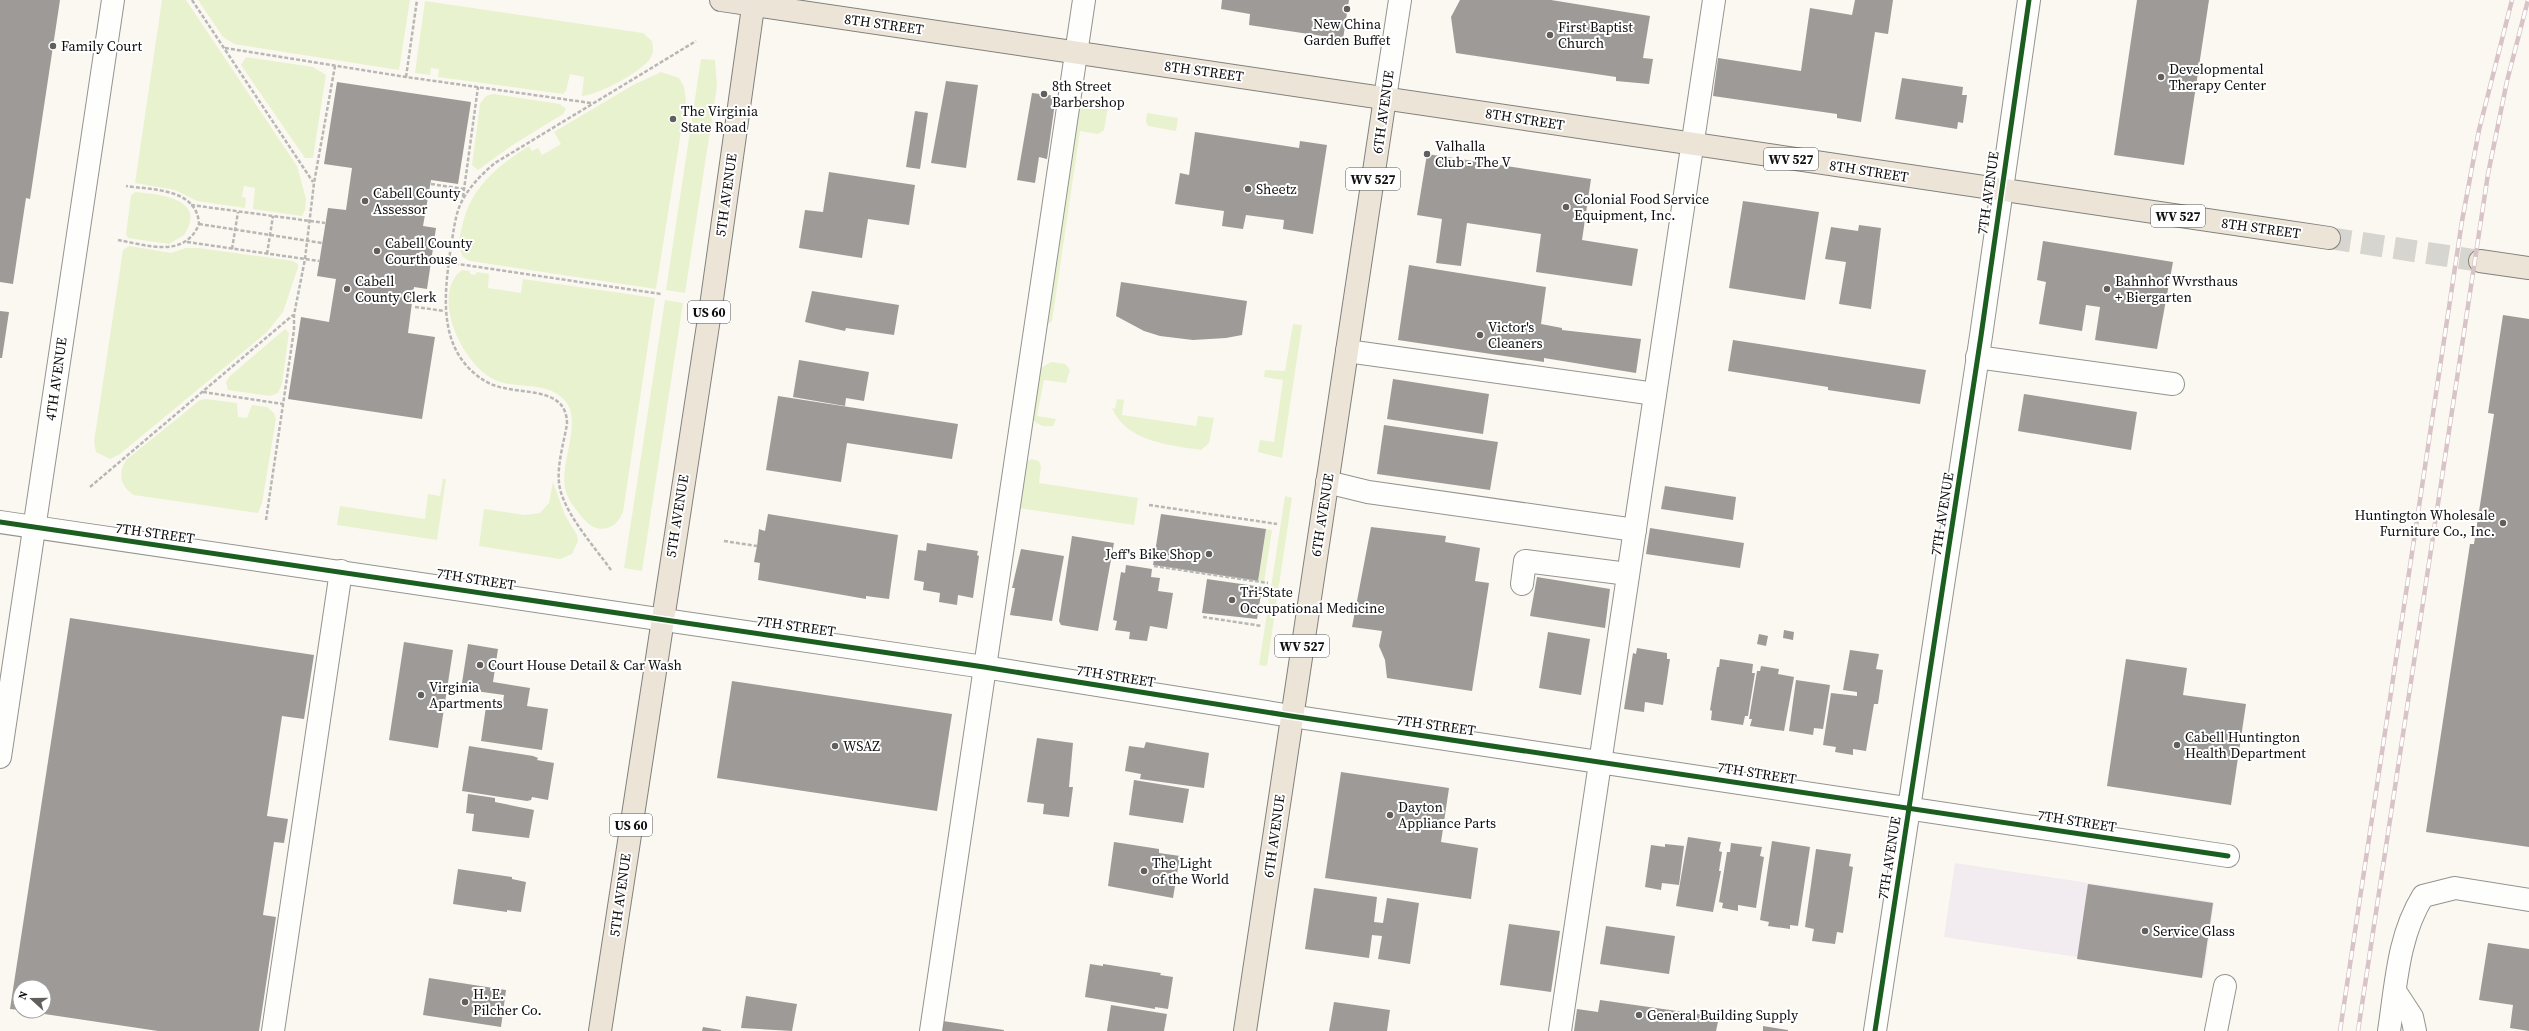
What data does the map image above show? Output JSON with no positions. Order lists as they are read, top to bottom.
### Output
{
  "streets": {
    "main road": [
      "8TH STREET",
      "6TH AVENUE",
      "WV 527",
      "5TH AVENUE",
      "US 60"
    ],
    "street": ["7TH AVENUE", "4TH AVENUE", "7TH STREET"]
  },
  "crossings": [
    ["8TH STREET", "6TH AVENUE"],
    ["8TH STREET", "7TH AVENUE"],
    ["8TH STREET", "5TH AVENUE"],
    ["6TH AVENUE", "7TH STREET"],
    ["7TH AVENUE", "7TH STREET"],
    ["5TH AVENUE", "7TH STREET"],
    ["4TH AVENUE", "7TH STREET"]
  ],
  "places": [
    "New China Garden Buffet",
    "First Baptist Church",
    "Family Court",
    "Developmental Therapy Center",
    "8th Street Barbershop",
    "The Virginia State Road",
    "Valhalla Club - The V",
    "Sheetz",
    "Cabell County Assessor",
    "Colonial Food Service Equipment, Inc.",
    "Cabell County Courthouse",
    "Cabell County Clerk",
    "Bahnhof Wvrsthaus + Biergarten",
    "Victor's Cleaners",
    "Huntington Wholesale Furniture Co., Inc.",
    "Jeff's Bike Shop",
    "Tri-State Occupational Medicine",
    "Court House Detail & Car Wash",
    "Virginia Apartments",
    "Cabell Huntington Health Department",
    "WSAZ",
    "Dayton Appliance Parts",
    "The Light of the World",
    "Service Glass",
    "H. E. Pilcher Co.",
    "General Building Supply"
  ],
  "north": "left"
}
